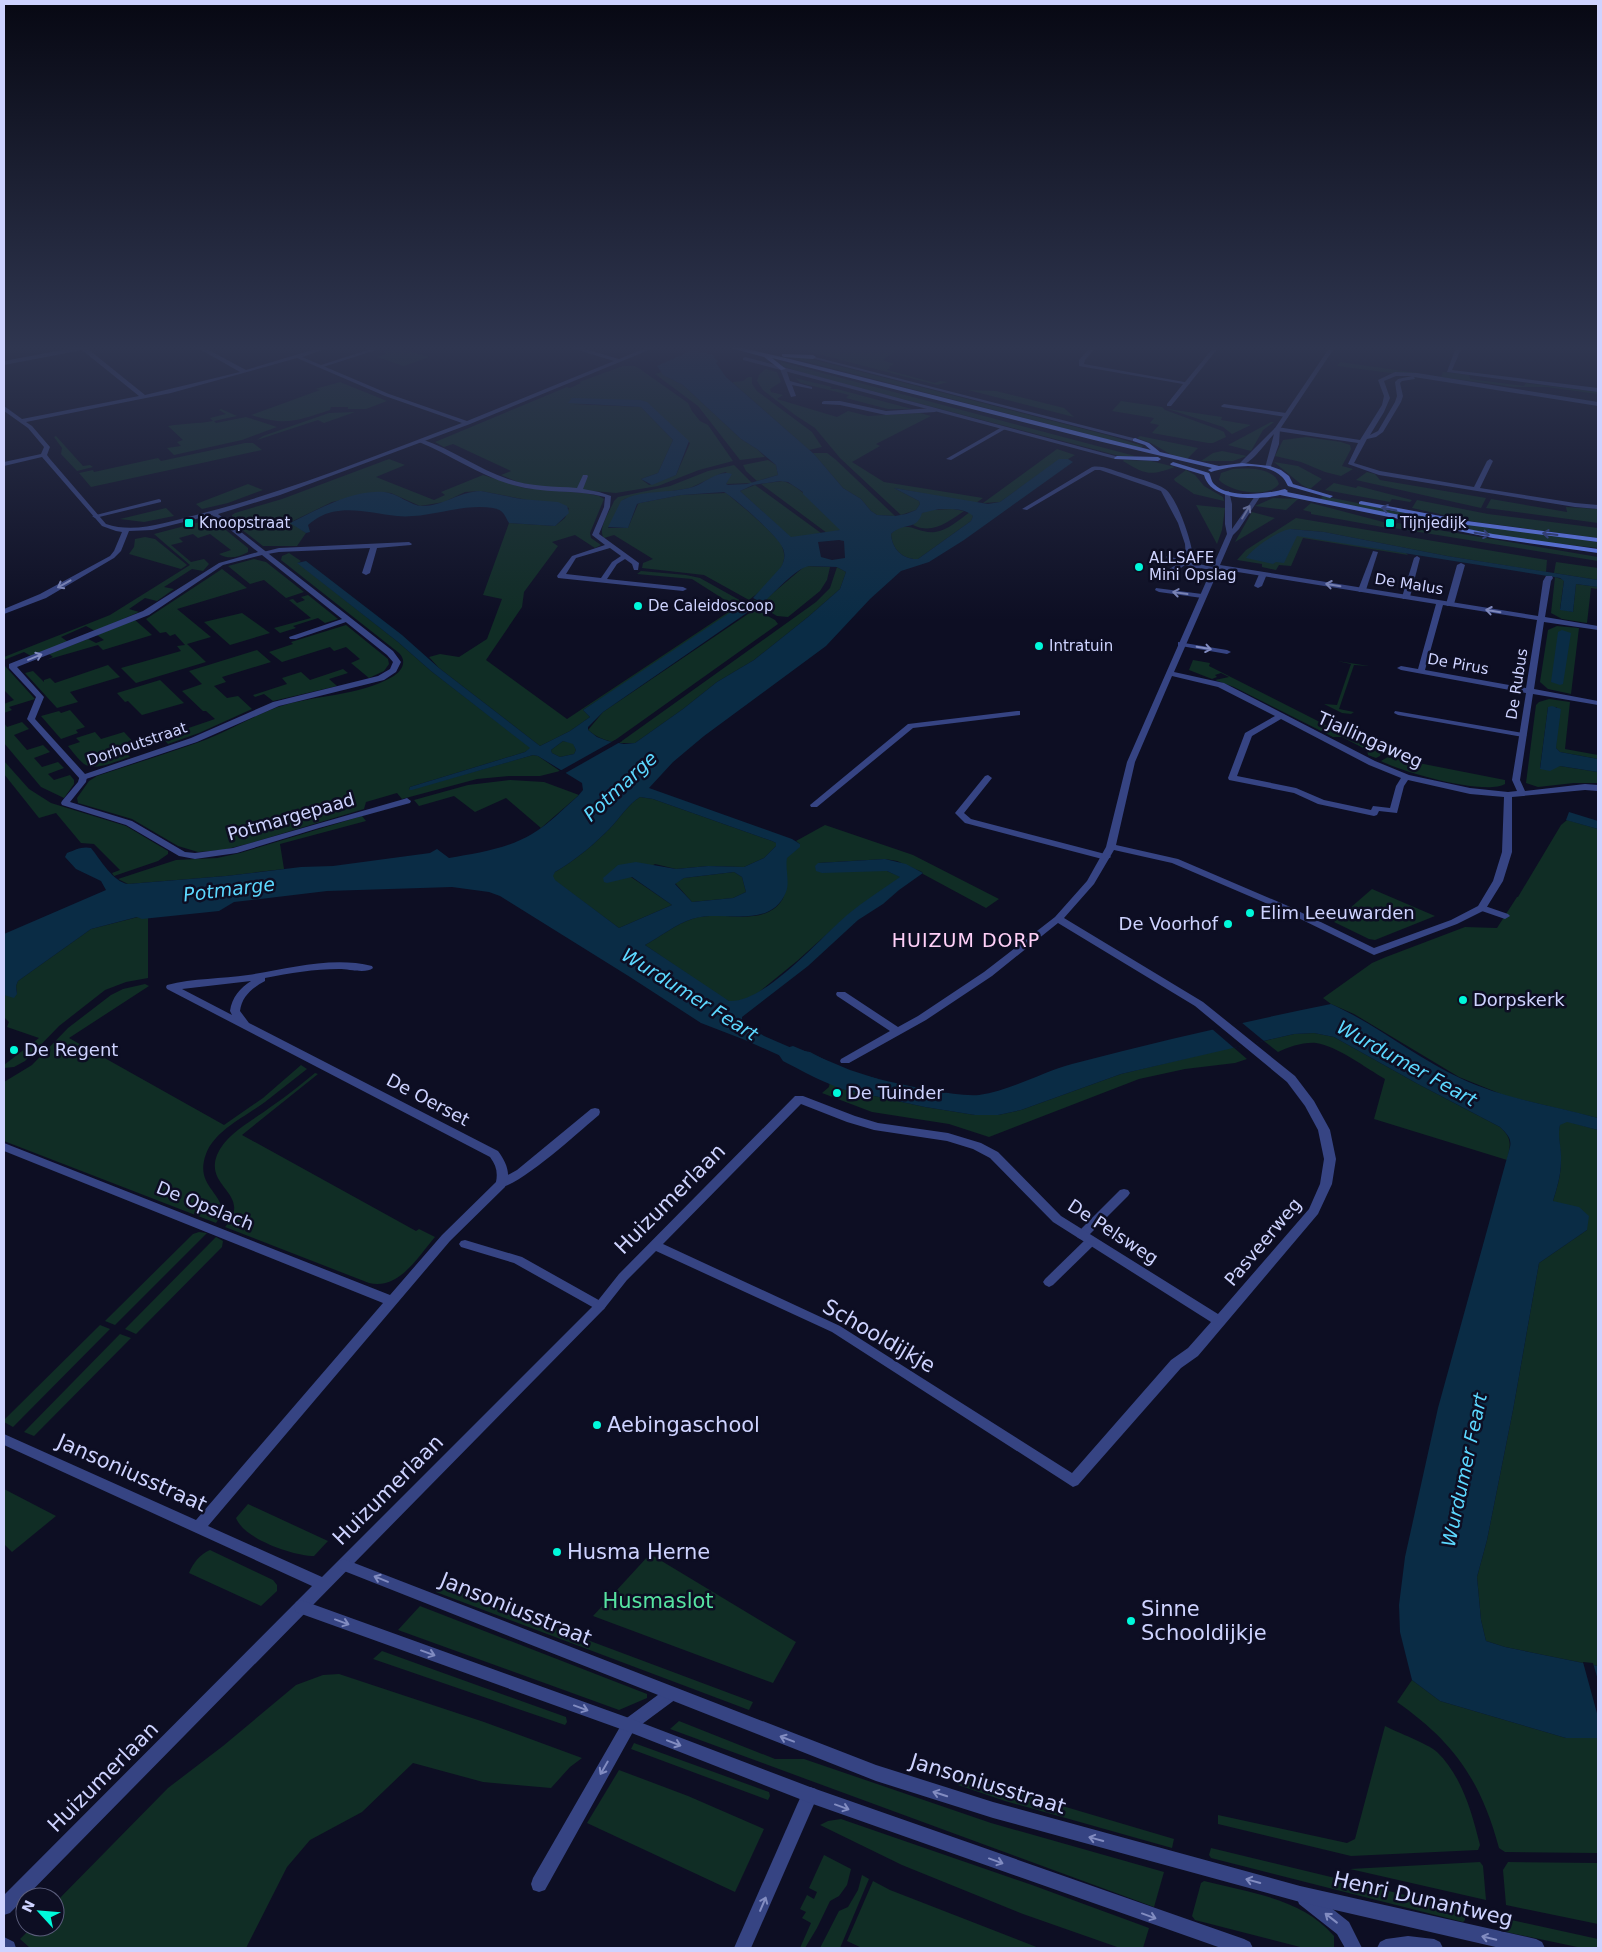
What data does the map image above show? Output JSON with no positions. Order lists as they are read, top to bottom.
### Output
{
  "streets": {
    "street": [
      "De Malus",
      "De Pirus",
      "De Rubus",
      "Tjallingaweg",
      "Dorhoutstraat",
      "Potmargepaad",
      "De Oerset",
      "Huizumerlaan",
      "De Opslach",
      "De Pelsweg",
      "Pasveerweg",
      "Schooldijkje",
      "Jansoniusstraat",
      "Henri Dunantweg"
    ]
  },
  "crossings": [
    ["De Malus", "De Rubus"],
    ["De Pirus", "De Rubus"],
    ["De Rubus", "Tjallingaweg"],
    ["Dorhoutstraat", "Potmargepaad"],
    ["Huizumerlaan", "De Pelsweg"],
    ["Huizumerlaan", "Schooldijkje"],
    ["Huizumerlaan", "Jansoniusstraat"],
    ["De Pelsweg", "Pasveerweg"],
    ["Pasveerweg", "Schooldijkje"],
    ["Jansoniusstraat", "Henri Dunantweg"]
  ],
  "one_way": ["De Malus", "Henri Dunantweg"],
  "districts": ["HUIZUM DORP"],
  "water": ["Potmarge", "Wurdumer Feart"],
  "parks": ["Husmaslot"],
  "places": {
    "transit": ["Knoopstraat", "Tijnjedijk"],
    "other": [
      "ALLSAFE Mini Opslag",
      "De Caleidoscoop",
      "Intratuin",
      "Elim Leeuwarden",
      "De Voorhof",
      "Dorpskerk",
      "De Regent",
      "De Tuinder",
      "Aebingaschool",
      "Husma Herne",
      "Sinne Schooldijkje"
    ]
  },
  "north": "top left"
}
